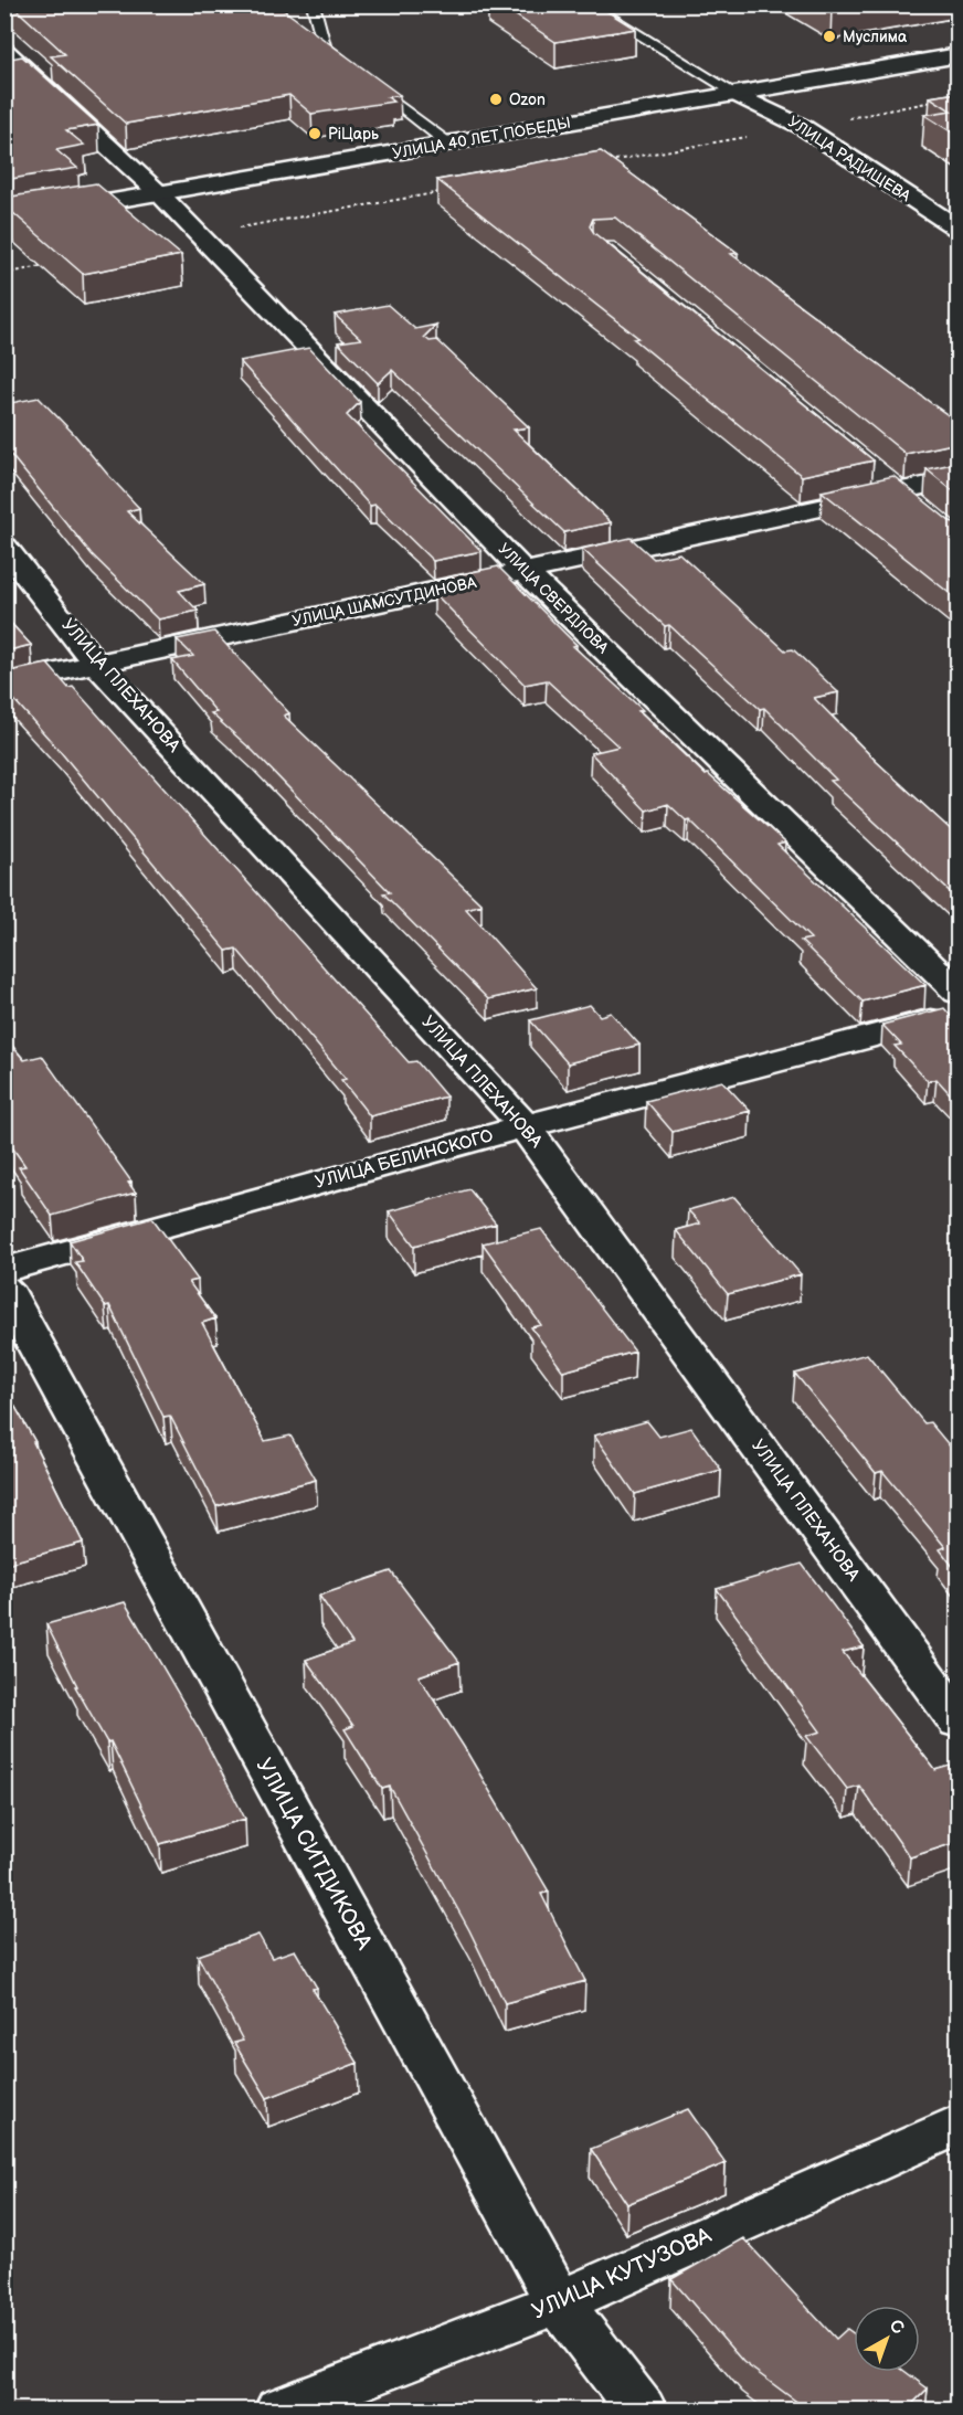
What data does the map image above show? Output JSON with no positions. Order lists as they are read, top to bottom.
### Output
{
  "streets": {
    "street": [
      "УЛИЦА 40 ЛЕТ ПОБЕДЫ",
      "УЛИЦА РАДИЩЕВА",
      "УЛИЦА СВЕРДЛОВА",
      "УЛИЦА ШАМСУТДИНОВА",
      "УЛИЦА ПЛЕХАНОВА",
      "УЛИЦА БЕЛИНСКОГО",
      "УЛИЦА СИТДИКОВА",
      "УЛИЦА КУТУЗОВА"
    ]
  },
  "crossings": [
    ["УЛИЦА 40 ЛЕТ ПОБЕДЫ", "УЛИЦА РАДИЩЕВА"],
    ["УЛИЦА 40 ЛЕТ ПОБЕДЫ", "УЛИЦА СВЕРДЛОВА"],
    ["УЛИЦА СВЕРДЛОВА", "УЛИЦА ШАМСУТДИНОВА"],
    ["УЛИЦА ШАМСУТДИНОВА", "УЛИЦА ПЛЕХАНОВА"],
    ["УЛИЦА ПЛЕХАНОВА", "УЛИЦА БЕЛИНСКОГО"],
    ["УЛИЦА СИТДИКОВА", "УЛИЦА КУТУЗОВА"]
  ],
  "places": ["Муслима", "Ozon", "PiЦарь"],
  "north": "top right"
}
